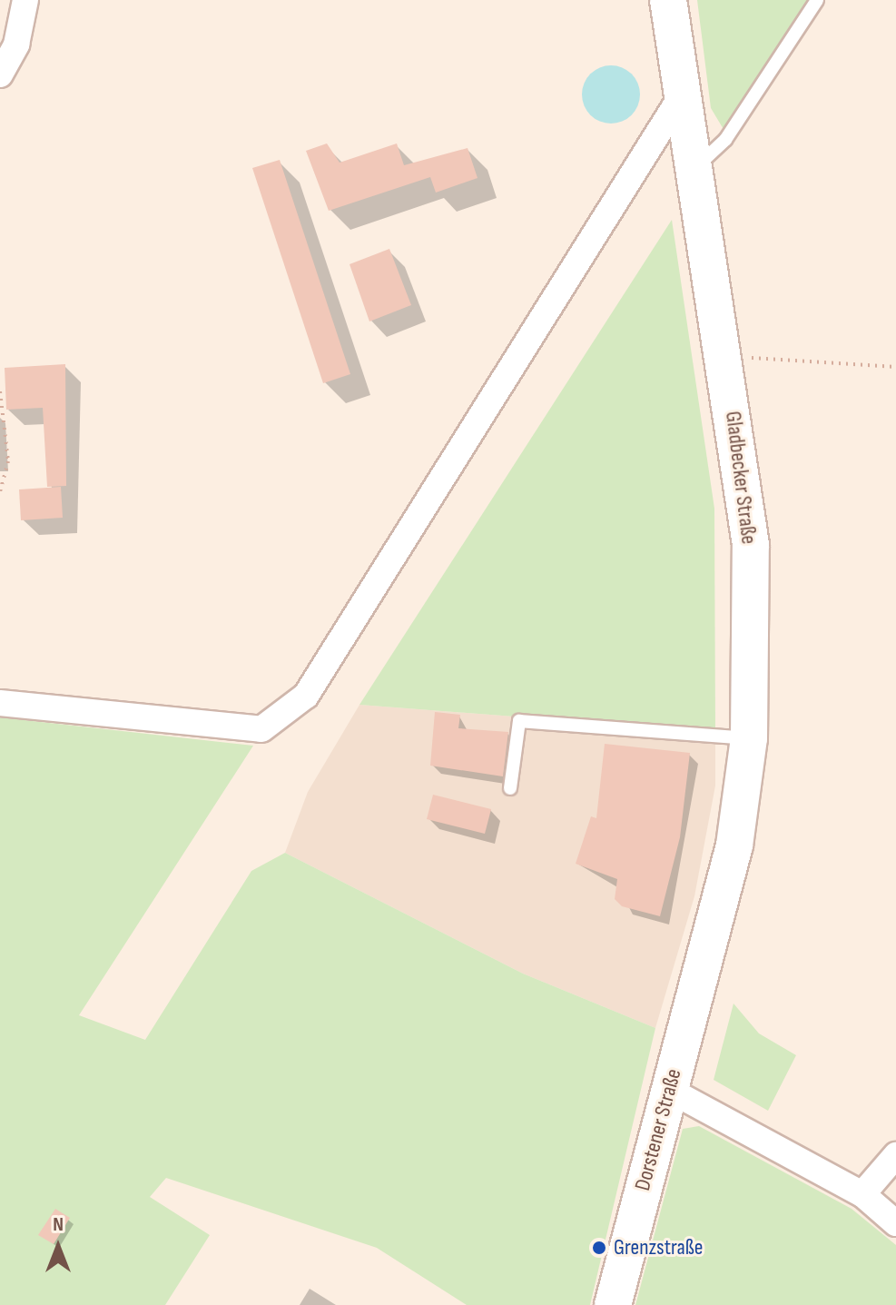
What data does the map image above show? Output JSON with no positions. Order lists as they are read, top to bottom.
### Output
{
  "streets": {
    "main road": ["Gladbecker Straße", "Dorstener Straße"]
  },
  "crossings": [
    ["Gladbecker Straße", "Dorstener Straße"]
  ],
  "places": ["Grenzstraße"],
  "north": "top"
}
